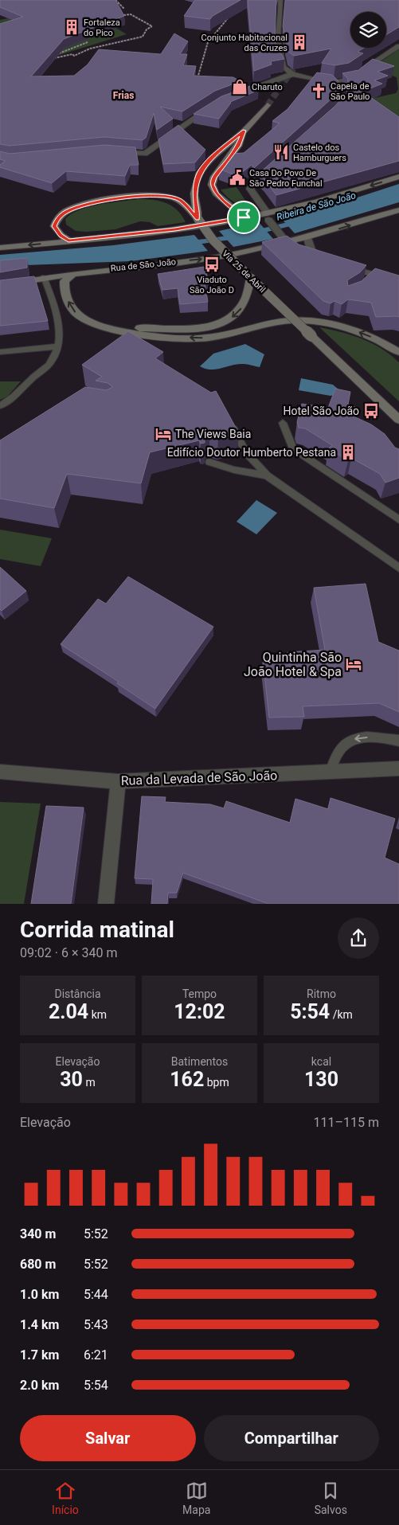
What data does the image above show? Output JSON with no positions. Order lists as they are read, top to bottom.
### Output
{
  "streets": {
    "main road": ["Rua de São João", "Via 25 de Abril"],
    "street": ["Rua da Levada de São João"]
  },
  "districts": ["Frias"],
  "water": ["Ribeira de São João"],
  "places": {
    "building": ["Fortaleza do Pico", "Conjunto Habitacional das Cruzes", "Edifício Doutor Humberto Pestana"],
    "shop": ["Charuto"],
    "church": ["Capela de São Paulo"],
    "restaurant": ["Castelo dos Hamburguers"],
    "public building": ["Casa Do Povo De São Pedro Funchal"],
    "bus stop": ["Viaduto São João D", "Hotel São João"],
    "hotel": ["The Views Baia", "Quintinha São João Hotel & Spa"]
  },
  "page": {
    "heading": ["Corrida matinal", "09:02 · 6 × 340 m"],
    "stats": [
      ["Distância", "2.04 km"],
      ["Tempo", "12:02"],
      ["Ritmo", "5:54 /km"],
      ["Elevação", "30 m"],
      ["Batimentos", "162 bpm"],
      ["kcal", "130"]
    ],
    "chart": ["Elevação", "111–115 m"],
    "list": [
      {
        "name": "340 m",
        "note": "5:52"
      },
      {
        "name": "680 m",
        "note": "5:52"
      },
      {
        "name": "1.0 km",
        "note": "5:44"
      },
      {
        "name": "1.4 km",
        "note": "5:43"
      },
      {
        "name": "1.7 km",
        "note": "6:21"
      },
      {
        "name": "2.0 km",
        "note": "5:54"
      }
    ],
    "buttons": ["Salvar", "Compartilhar"],
    "tabs": ["Início", "Mapa", "Salvos"]
  }
}
